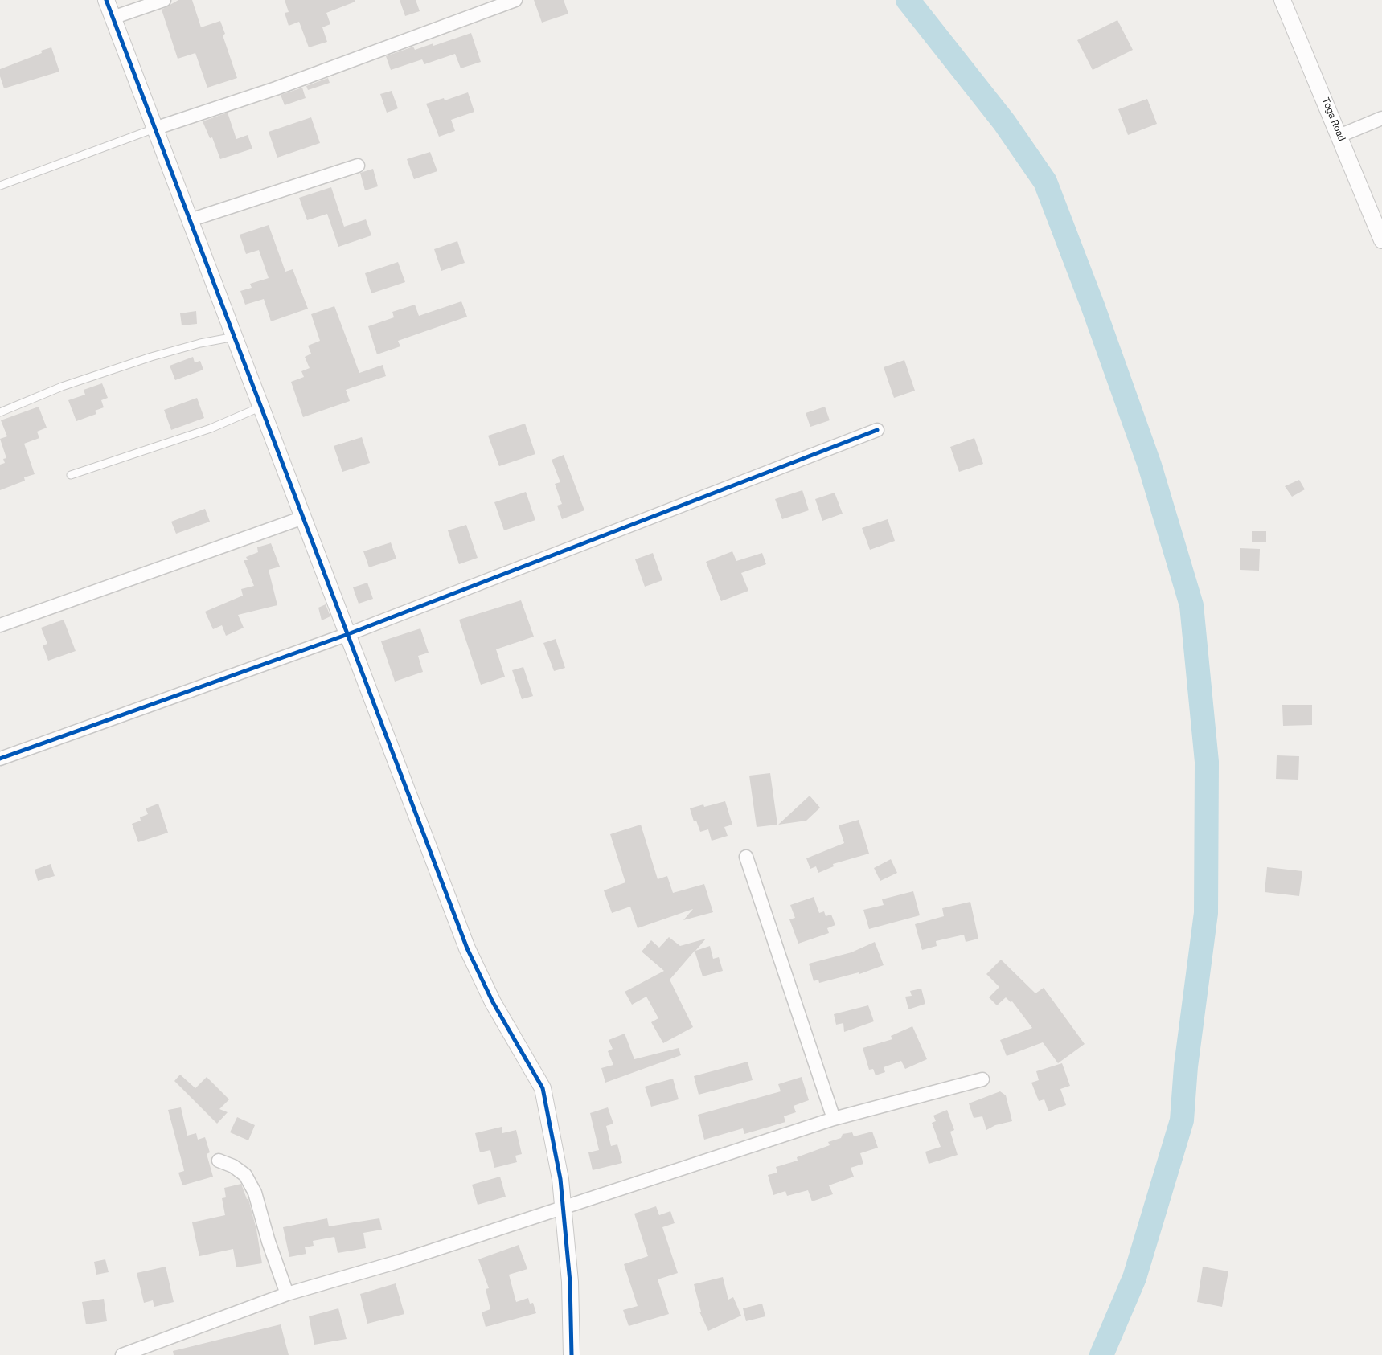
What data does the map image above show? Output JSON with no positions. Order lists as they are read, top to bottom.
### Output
{
  "streets": {
    "street": ["Toga Road"]
  }
}
